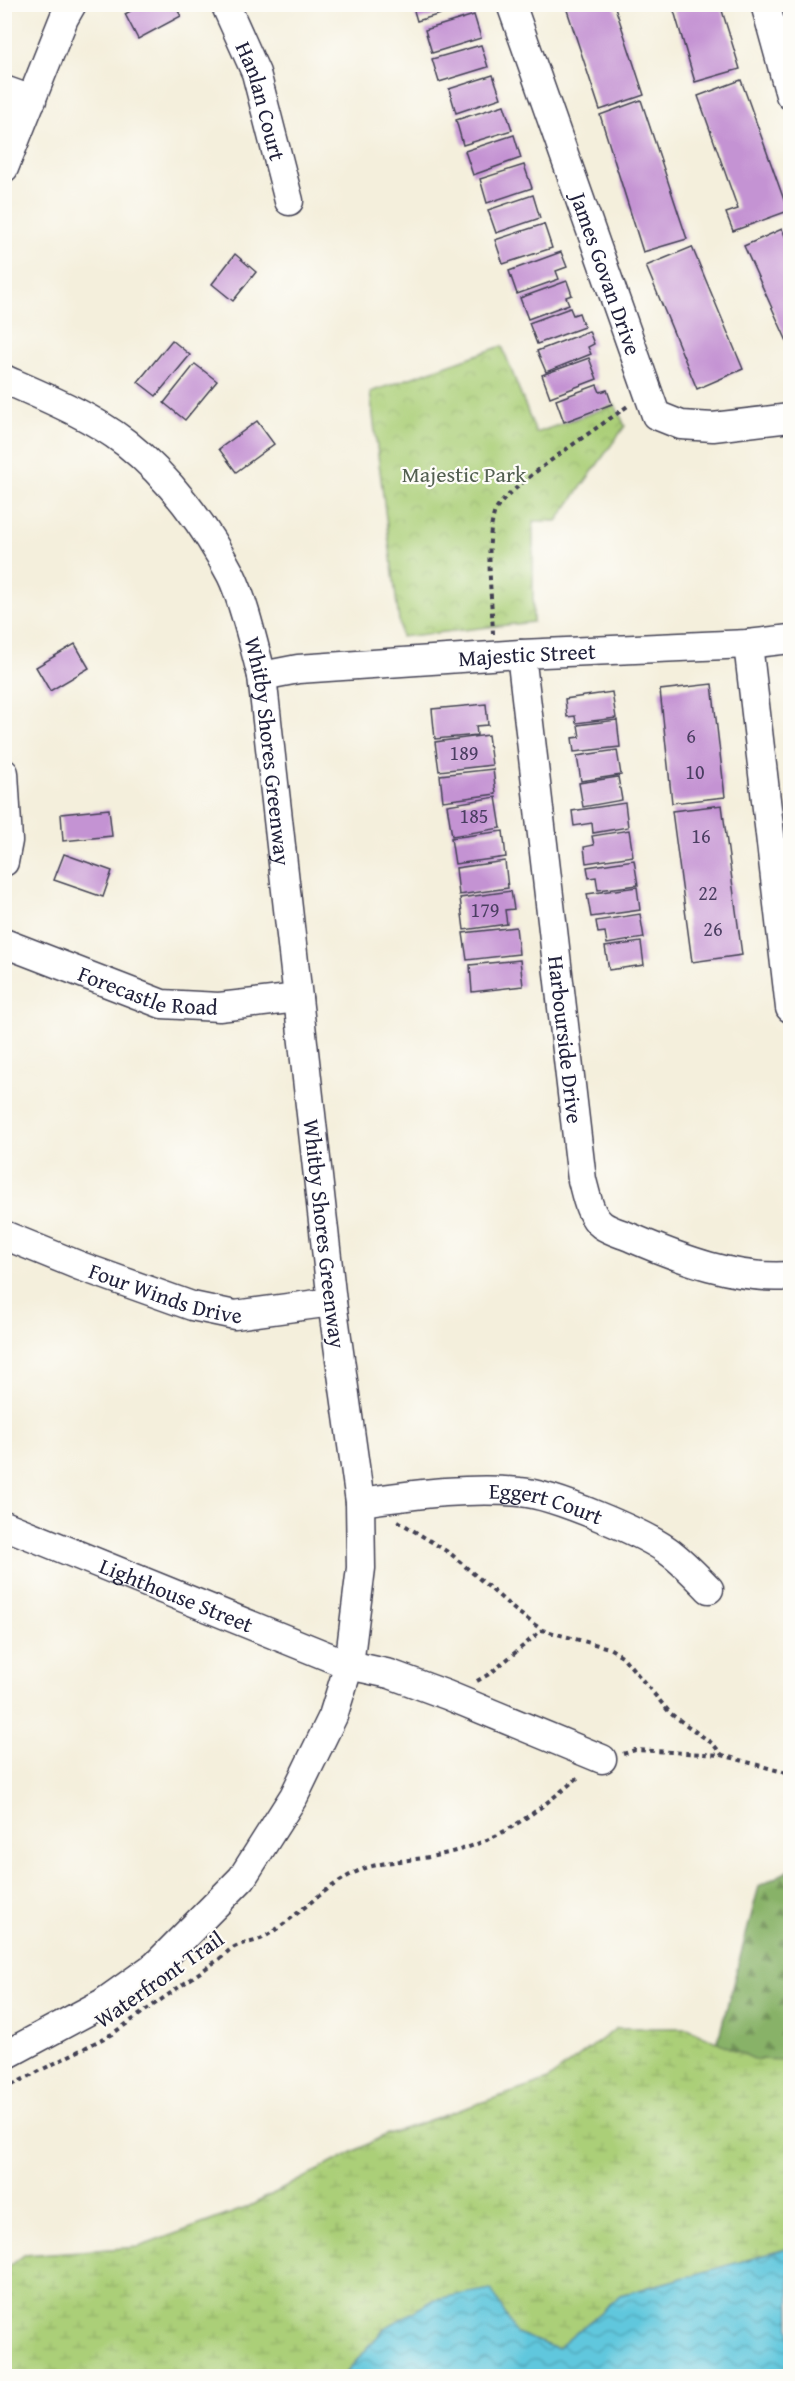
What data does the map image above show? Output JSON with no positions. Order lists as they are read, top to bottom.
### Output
{
  "streets": {
    "street": [
      "Hanlan Court",
      "James Govan Drive",
      "Majestic Street",
      "Whitby Shores Greenway",
      "Forecastle Road",
      "Harbourside Drive",
      "Four Winds Drive",
      "Eggert Court",
      "Lighthouse Street"
    ],
    "path": ["Waterfront Trail"]
  },
  "crossings": [
    ["Majestic Street", "Whitby Shores Greenway"],
    ["Majestic Street", "Harbourside Drive"],
    ["Whitby Shores Greenway", "Forecastle Road"],
    ["Whitby Shores Greenway", "Four Winds Drive"],
    ["Whitby Shores Greenway", "Eggert Court"],
    ["Whitby Shores Greenway", "Lighthouse Street"],
    ["Lighthouse Street", "Waterfront Trail"]
  ],
  "parks": ["Majestic Park"],
  "house_numbers": [
    "6",
    "189",
    "10",
    "185",
    "16",
    "22",
    "179",
    "26"
  ]
}
